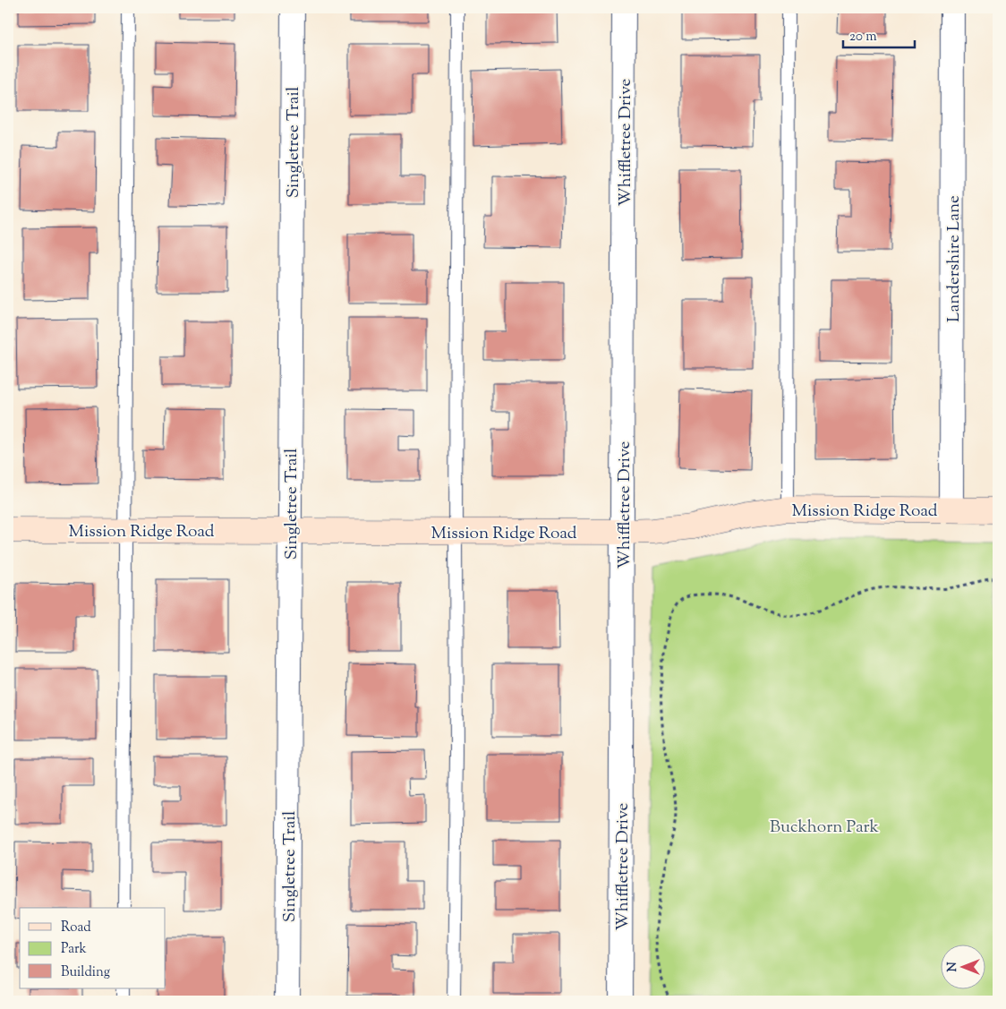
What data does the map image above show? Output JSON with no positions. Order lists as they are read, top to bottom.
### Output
{
  "streets": {
    "street": [
      "Singletree Trail",
      "Whiffletree Drive",
      "Landershire Lane",
      "Mission Ridge Road"
    ]
  },
  "crossings": [
    ["Singletree Trail", "Mission Ridge Road"],
    ["Whiffletree Drive", "Mission Ridge Road"],
    ["Landershire Lane", "Mission Ridge Road"]
  ],
  "parks": ["Buckhorn Park"],
  "legend": ["Road", "Park", "Building"],
  "scale_bar": "20 m",
  "north": "left"
}
